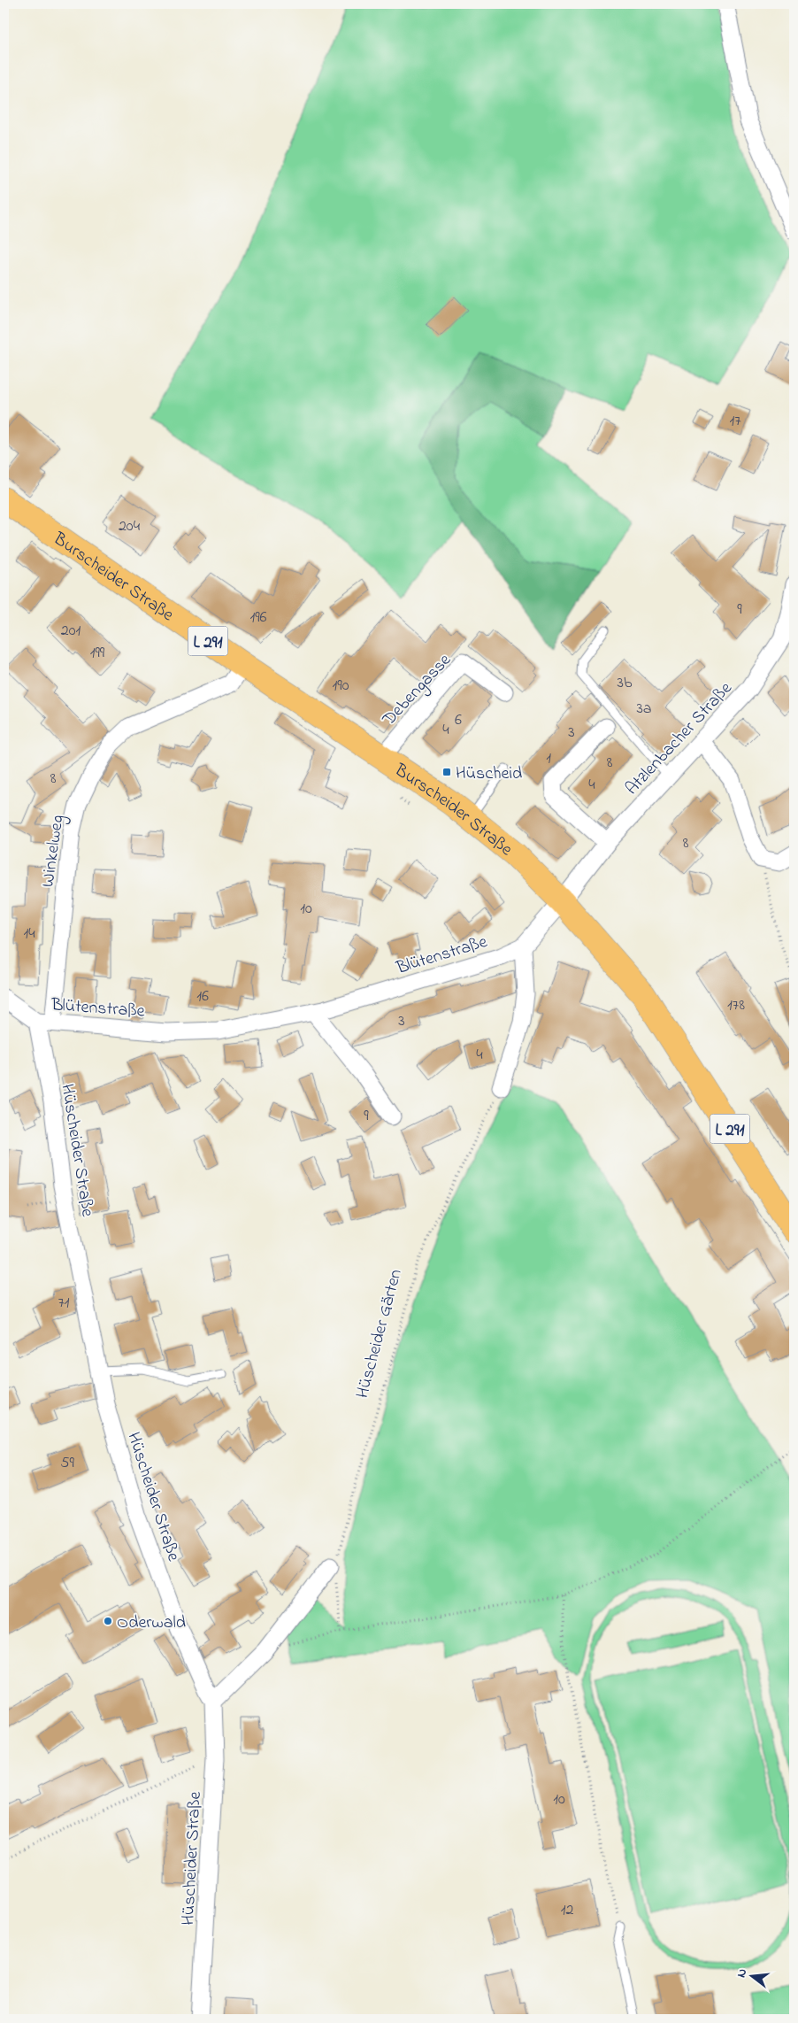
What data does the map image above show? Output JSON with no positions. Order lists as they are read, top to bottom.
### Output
{
  "streets": {
    "main road": ["Burscheider Straße", "L 291"],
    "street": [
      "Debengasse",
      "Atzlenbacher Straße",
      "Winkelweg",
      "Blütenstraße",
      "Hüscheider Straße"
    ],
    "path": ["Hüscheider Gärten"]
  },
  "crossings": [
    ["Burscheider Straße", "Debengasse"],
    ["Burscheider Straße", "Atzlenbacher Straße"],
    ["Burscheider Straße", "Winkelweg"],
    ["Burscheider Straße", "Blütenstraße"],
    ["Atzlenbacher Straße", "Blütenstraße"],
    ["Winkelweg", "Blütenstraße"],
    ["Winkelweg", "Hüscheider Straße"],
    ["Blütenstraße", "Hüscheider Straße"]
  ],
  "places": {
    "transit": ["Hüscheid"],
    "other": ["Oderwald"]
  },
  "house_numbers": [
    "17",
    "204",
    "9",
    "196",
    "201",
    "199",
    "3b",
    "190",
    "3a",
    "6",
    "4",
    "3",
    "1",
    "8",
    "8",
    "4",
    "8",
    "10",
    "14",
    "16",
    "178",
    "3",
    "4",
    "9",
    "71",
    "59",
    "10",
    "12"
  ],
  "north": "left"
}
